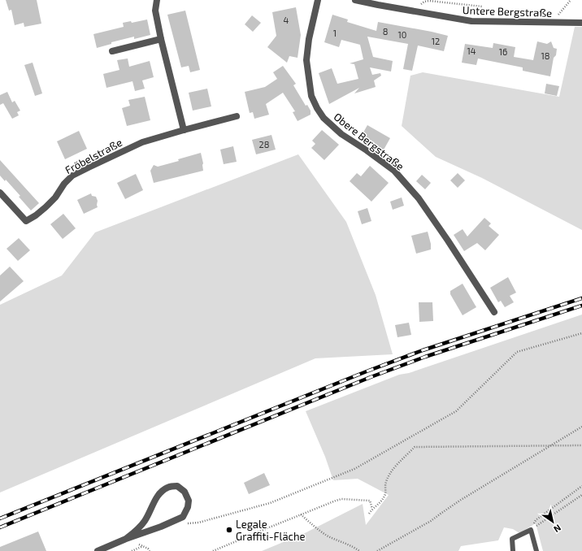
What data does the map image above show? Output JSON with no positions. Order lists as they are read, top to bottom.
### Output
{
  "streets": {
    "street": ["Untere Bergstraße", "Obere Bergstraße", "Fröbelstraße"]
  },
  "places": ["Legale Graffiti-Fläche"],
  "house_numbers": [
    "4",
    "8",
    "1",
    "10",
    "12",
    "14",
    "16",
    "18",
    "28"
  ],
  "north": "bottom right"
}
